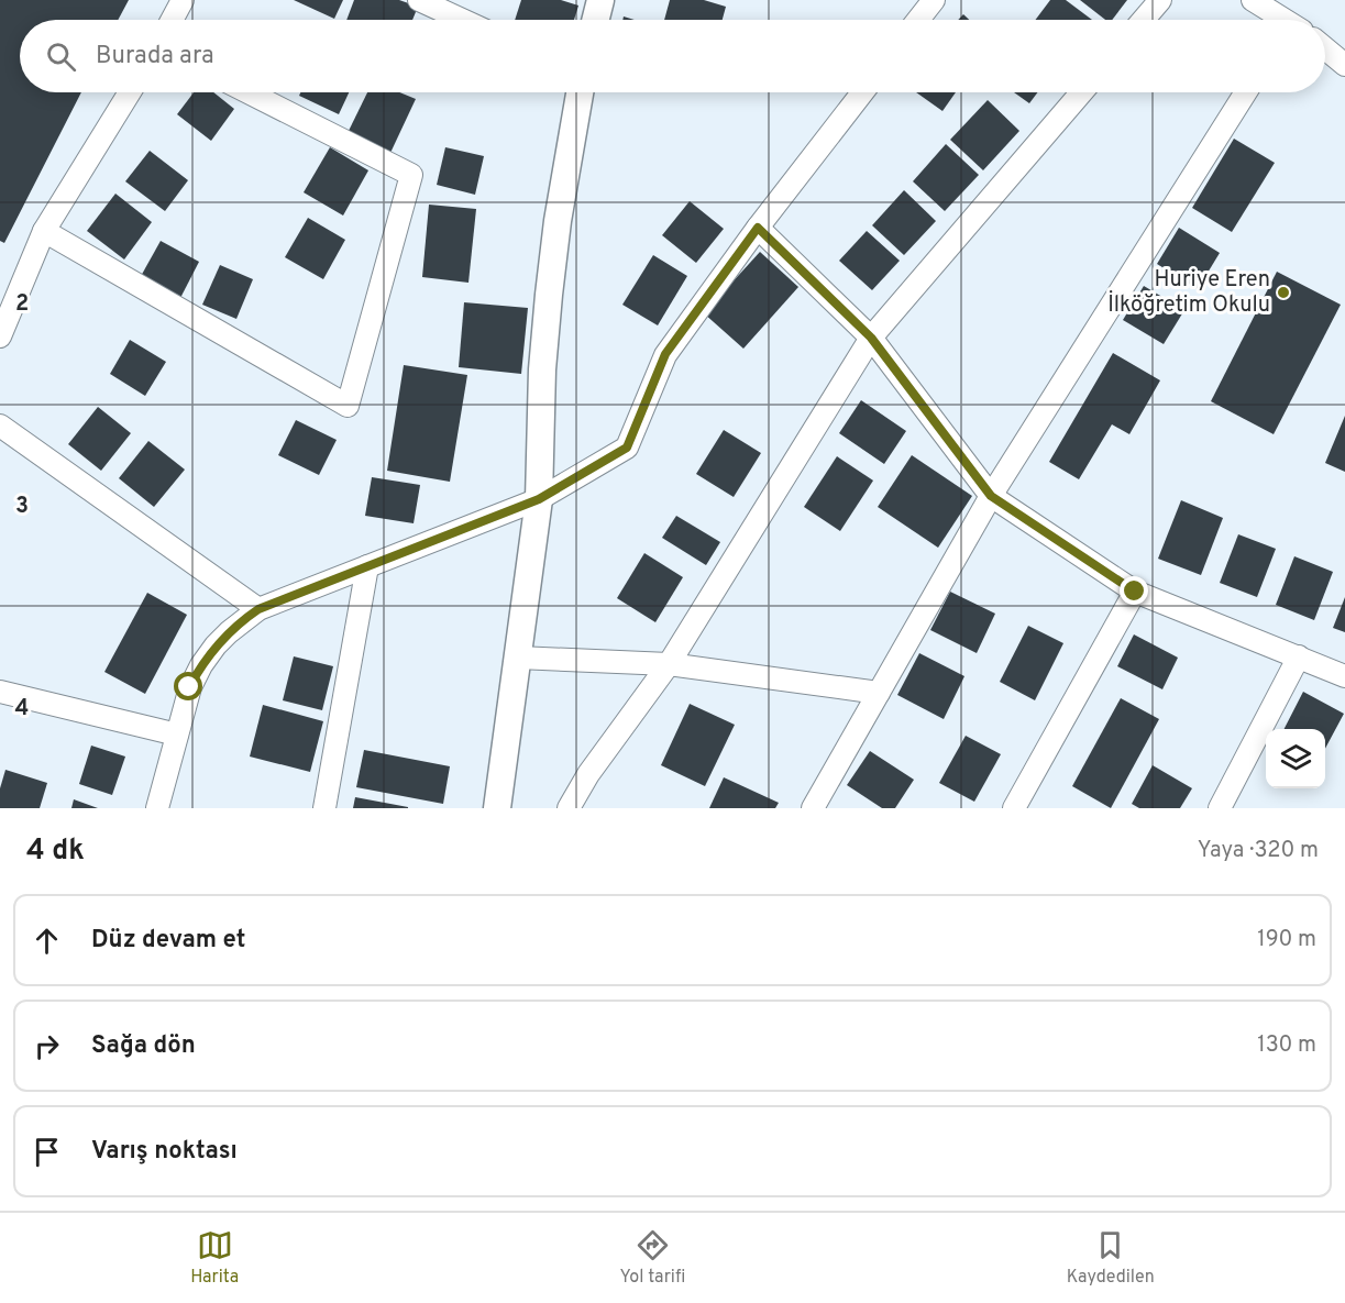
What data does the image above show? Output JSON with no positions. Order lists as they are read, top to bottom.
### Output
{
  "places": ["Huriye Eren İlköğretim Okulu"],
  "page": {
    "search": "Burada ara",
    "heading": ["4 dk", "Yaya · 320 m"],
    "list": [
      ["Düz devam et", "190 m"],
      ["Sağa dön", "130 m"],
      "Varış noktası"
    ],
    "nav": ["Harita", "Yol tarifi", "Kaydedilen"]
  },
  "grid": {
    "rows": ["2", "3", "4"]
  }
}
